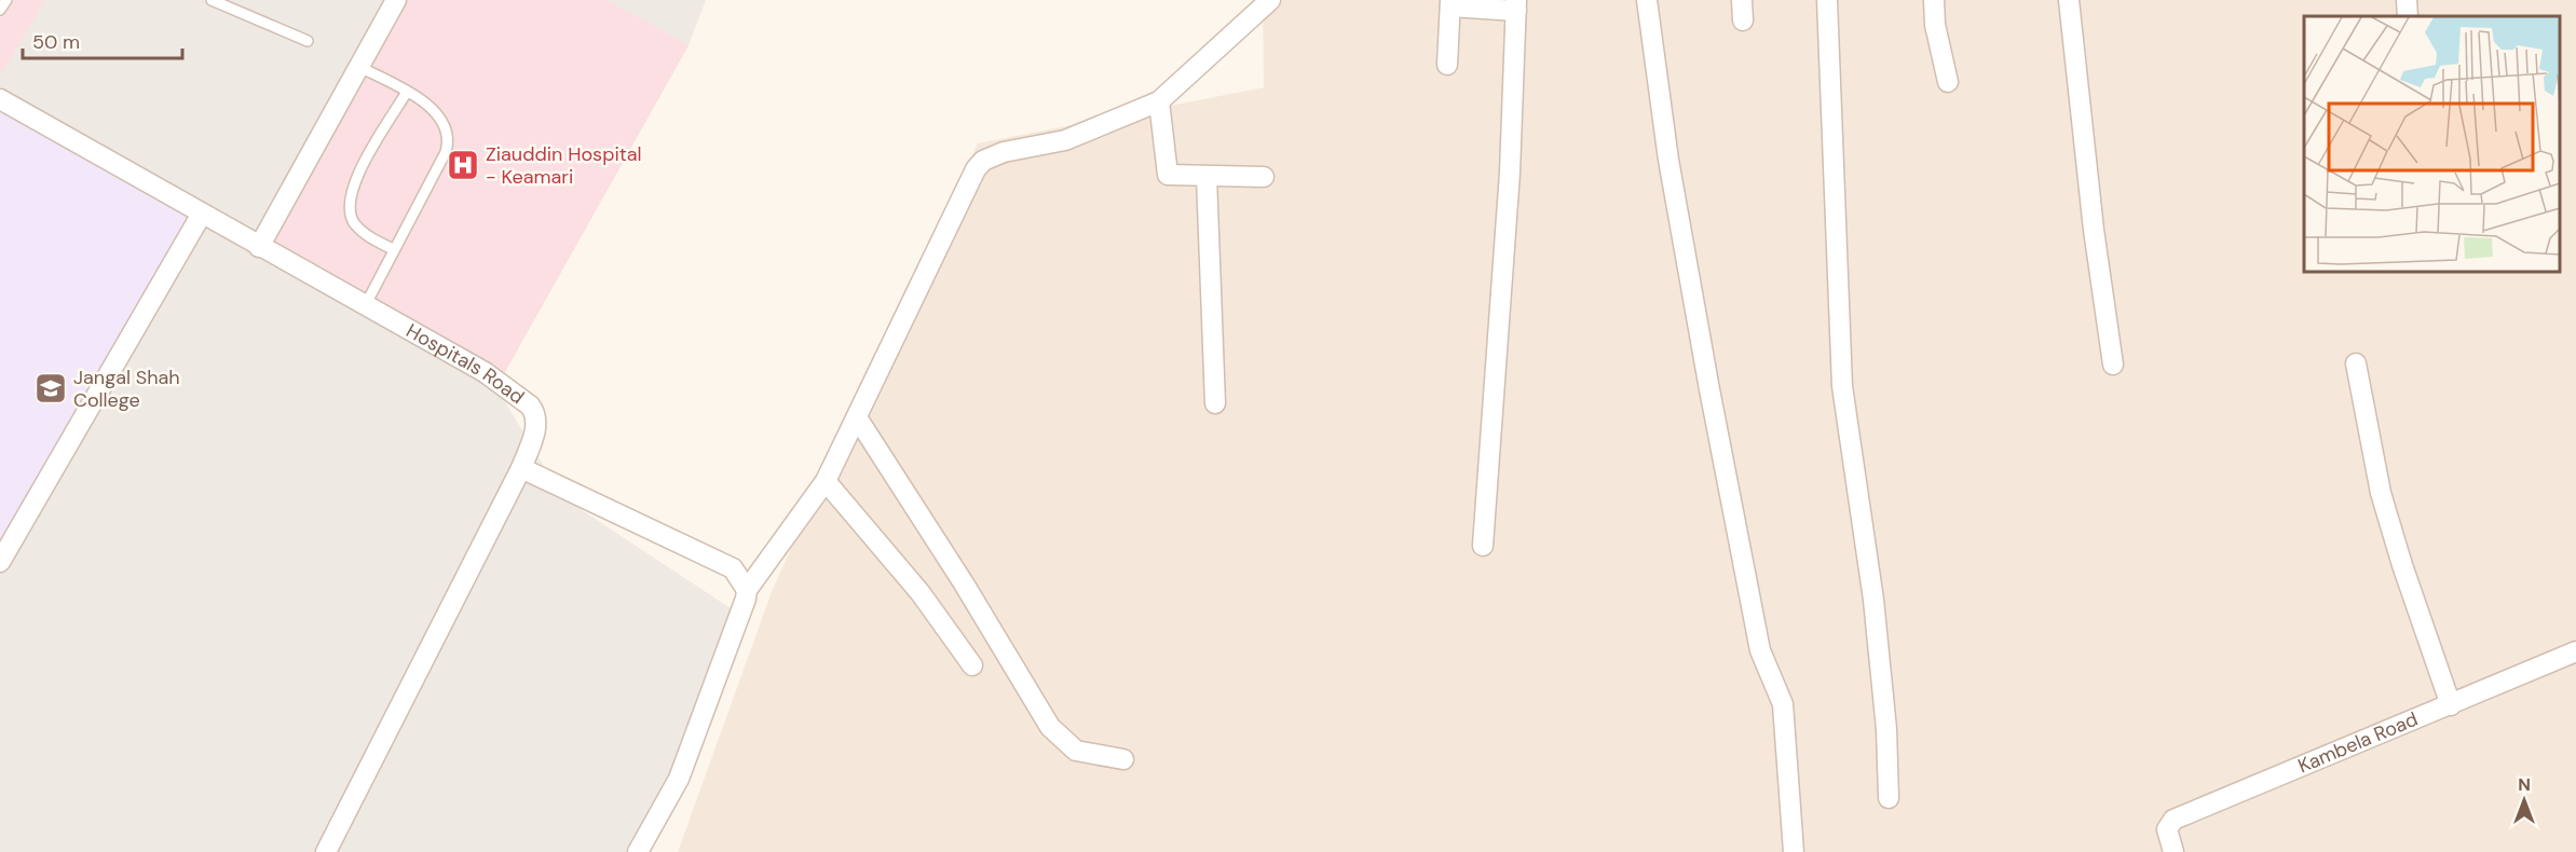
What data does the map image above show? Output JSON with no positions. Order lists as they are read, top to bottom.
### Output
{
  "streets": {
    "street": ["Hospitals Road", "Kambela Road"]
  },
  "places": {
    "hospital": ["Ziauddin Hospital - Keamari"],
    "school or university": ["Jangal Shah College"]
  },
  "scale_bar": "50 m",
  "north": "top"
}
